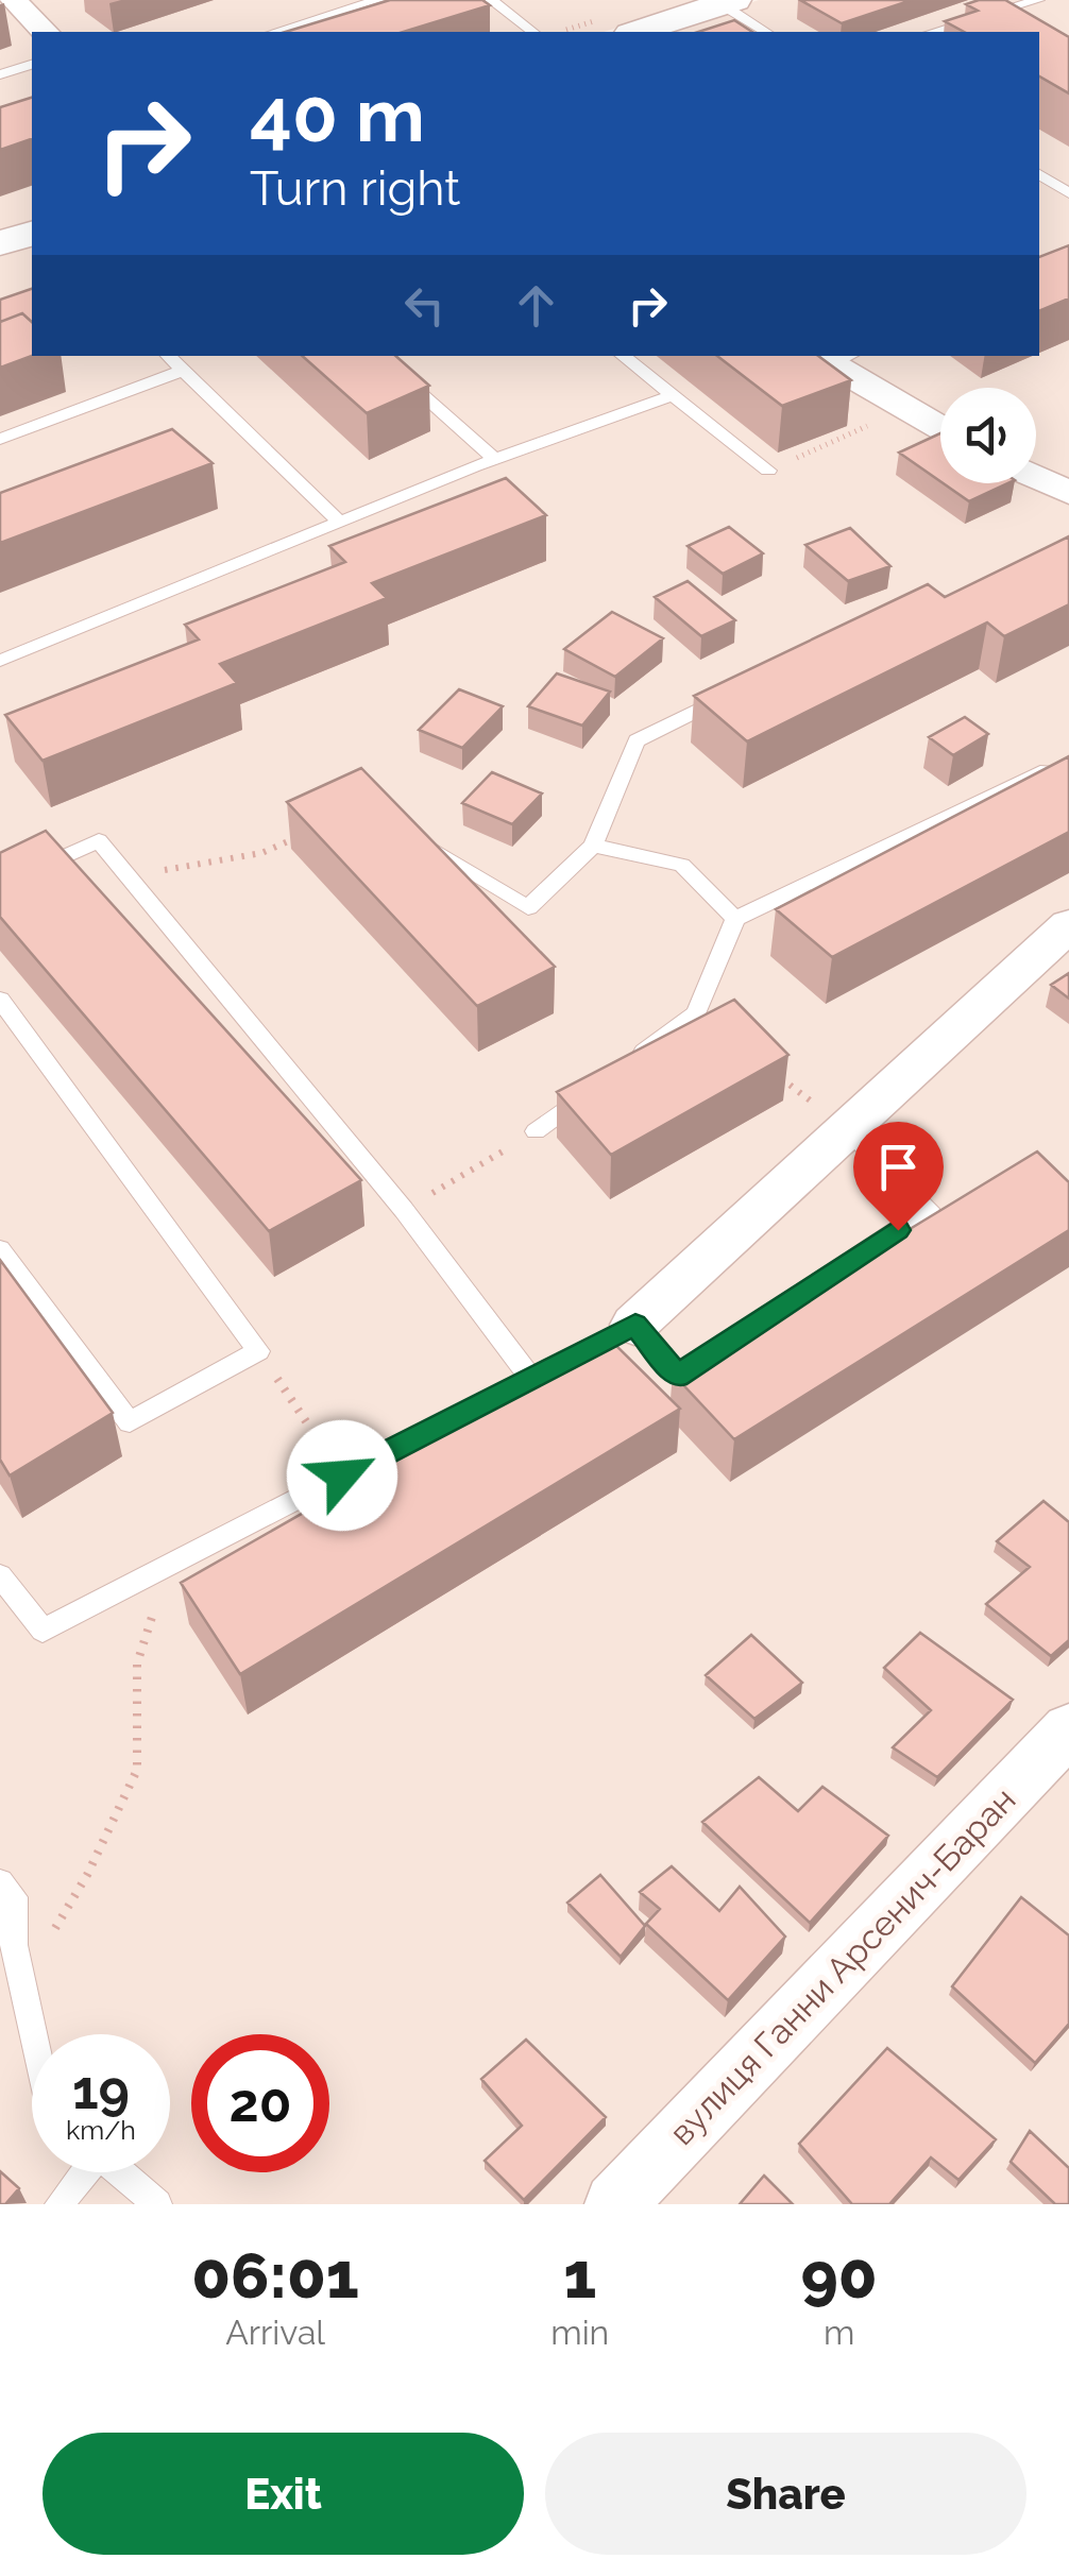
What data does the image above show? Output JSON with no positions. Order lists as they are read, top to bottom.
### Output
{
  "streets": {
    "street": ["вулиця Ганни Арсенич-Баран"]
  },
  "page": {
    "turn": ["40 m", "Turn right"],
    "speed": "19 km/h",
    "limit": "20",
    "eta": [
      "06:01",
      "Arrival",
      "1",
      "min",
      "90",
      "m"
    ],
    "buttons": ["Exit", "Share"]
  }
}
